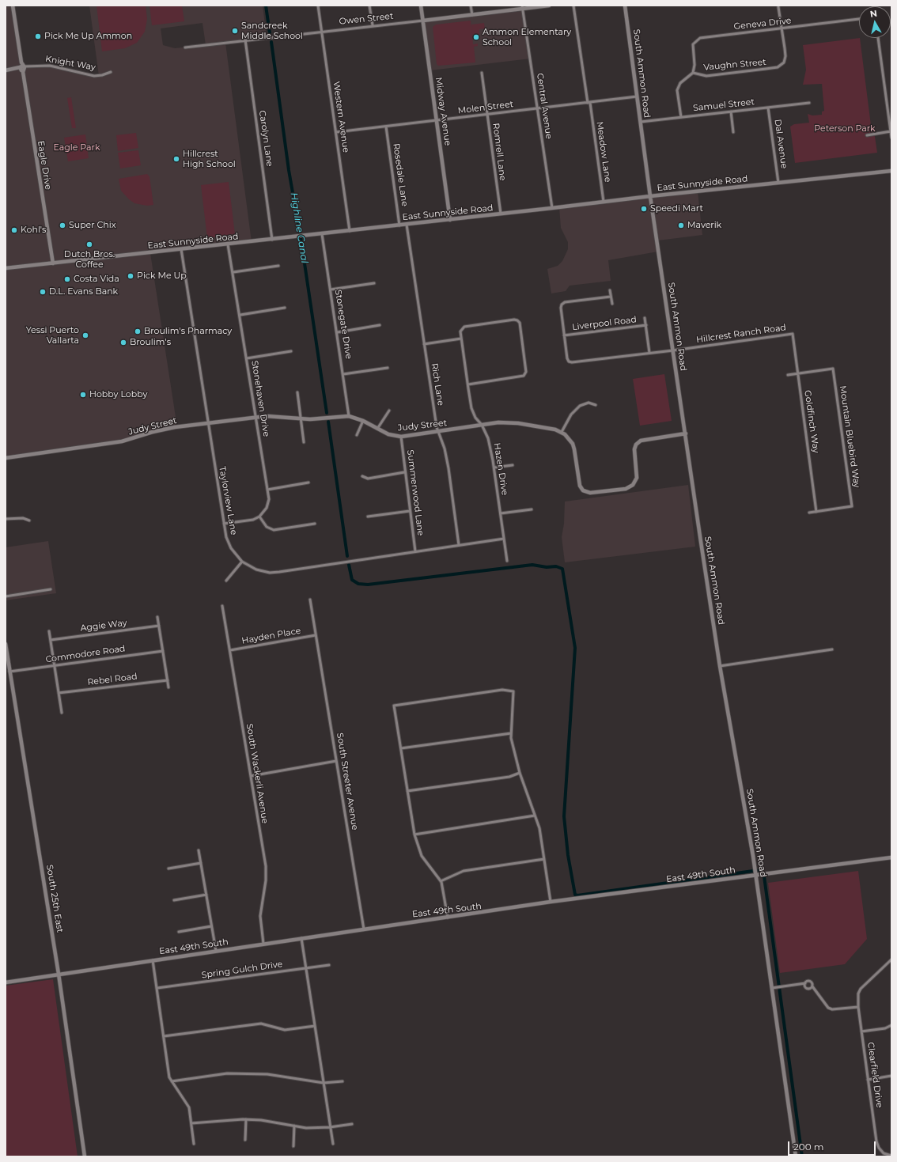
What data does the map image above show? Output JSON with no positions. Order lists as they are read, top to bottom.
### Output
{
  "streets": {
    "street": [
      "Owen Street",
      "Geneva Drive",
      "Knight Way",
      "Vaughn Street",
      "South Ammon Road",
      "Samuel Street",
      "Central Avenue",
      "Molen Street",
      "Midway Avenue",
      "Western Avenue",
      "Carolyn Lane",
      "Dal Avenue",
      "Romrell Lane",
      "Meadow Lane",
      "Eagle Drive",
      "Rosedale Lane",
      "East Sunnyside Road",
      "Liverpool Road",
      "Stonegate Drive",
      "Hillcrest Ranch Road",
      "Rich Lane",
      "Stonehaven Drive",
      "Goldfinch Way",
      "Judy Street",
      "Mountain Bluebird Way",
      "Hazen Drive",
      "Summerwood Lane",
      "Taylorview Lane",
      "Aggie Way",
      "Hayden Place",
      "Commodore Road",
      "Rebel Road",
      "South Wackerli Avenue",
      "South Streeter Avenue",
      "East 49th South",
      "South 25th East",
      "Spring Gulch Drive",
      "Clearfield Drive"
    ]
  },
  "crossings": [
    ["Owen Street", "Central Avenue"],
    ["Owen Street", "Midway Avenue"],
    ["Owen Street", "Western Avenue"],
    ["Owen Street", "Carolyn Lane"],
    ["Geneva Drive", "Vaughn Street"],
    ["Knight Way", "Eagle Drive"],
    ["Vaughn Street", "Samuel Street"],
    ["South Ammon Road", "Samuel Street"],
    ["South Ammon Road", "Molen Street"],
    ["South Ammon Road", "East Sunnyside Road"],
    ["South Ammon Road", "Hillcrest Ranch Road"],
    ["South Ammon Road", "East 49th South"],
    ["Samuel Street", "Dal Avenue"],
    ["Central Avenue", "Molen Street"],
    ["Central Avenue", "East Sunnyside Road"],
    ["Molen Street", "Midway Avenue"],
    ["Molen Street", "Western Avenue"],
    ["Molen Street", "Romrell Lane"],
    ["Molen Street", "Meadow Lane"],
    ["Molen Street", "Rosedale Lane"],
    ["Midway Avenue", "East Sunnyside Road"],
    ["Western Avenue", "East Sunnyside Road"],
    ["Carolyn Lane", "East Sunnyside Road"],
    ["Dal Avenue", "East Sunnyside Road"],
    ["Romrell Lane", "East Sunnyside Road"],
    ["Meadow Lane", "East Sunnyside Road"],
    ["Eagle Drive", "East Sunnyside Road"],
    ["Rosedale Lane", "East Sunnyside Road"],
    ["East Sunnyside Road", "Stonegate Drive"],
    ["East Sunnyside Road", "Rich Lane"],
    ["East Sunnyside Road", "Stonehaven Drive"],
    ["East Sunnyside Road", "Taylorview Lane"],
    ["Liverpool Road", "Hillcrest Ranch Road"],
    ["Stonegate Drive", "Judy Street"],
    ["Hillcrest Ranch Road", "Goldfinch Way"],
    ["Rich Lane", "Judy Street"],
    ["Rich Lane", "Taylorview Lane"],
    ["Stonehaven Drive", "Judy Street"],
    ["Goldfinch Way", "Mountain Bluebird Way"],
    ["Judy Street", "Hazen Drive"],
    ["Judy Street", "Summerwood Lane"],
    ["Judy Street", "Taylorview Lane"],
    ["Hazen Drive", "Taylorview Lane"],
    ["Summerwood Lane", "Taylorview Lane"],
    ["Hayden Place", "South Wackerli Avenue"],
    ["Hayden Place", "South Streeter Avenue"],
    ["Commodore Road", "South 25th East"],
    ["South Wackerli Avenue", "East 49th South"],
    ["South Streeter Avenue", "East 49th South"],
    ["East 49th South", "South 25th East"]
  ],
  "water": ["Highline Canal"],
  "parks": ["Peterson Park", "Eagle Park"],
  "places": [
    "Sandcreek Middle School",
    "Pick Me Up Ammon",
    "Ammon Elementary School",
    "Hillcrest High School",
    "Speedi Mart",
    "Super Chix",
    "Maverik",
    "Kohl's",
    "Dutch Bros. Coffee",
    "Pick Me Up",
    "Costa Vida",
    "D.L. Evans Bank",
    "Broulim's Pharmacy",
    "Yessi Puerto Vallarta",
    "Broulim's",
    "Hobby Lobby"
  ],
  "scale_bar": "200 m",
  "north": "top"
}
